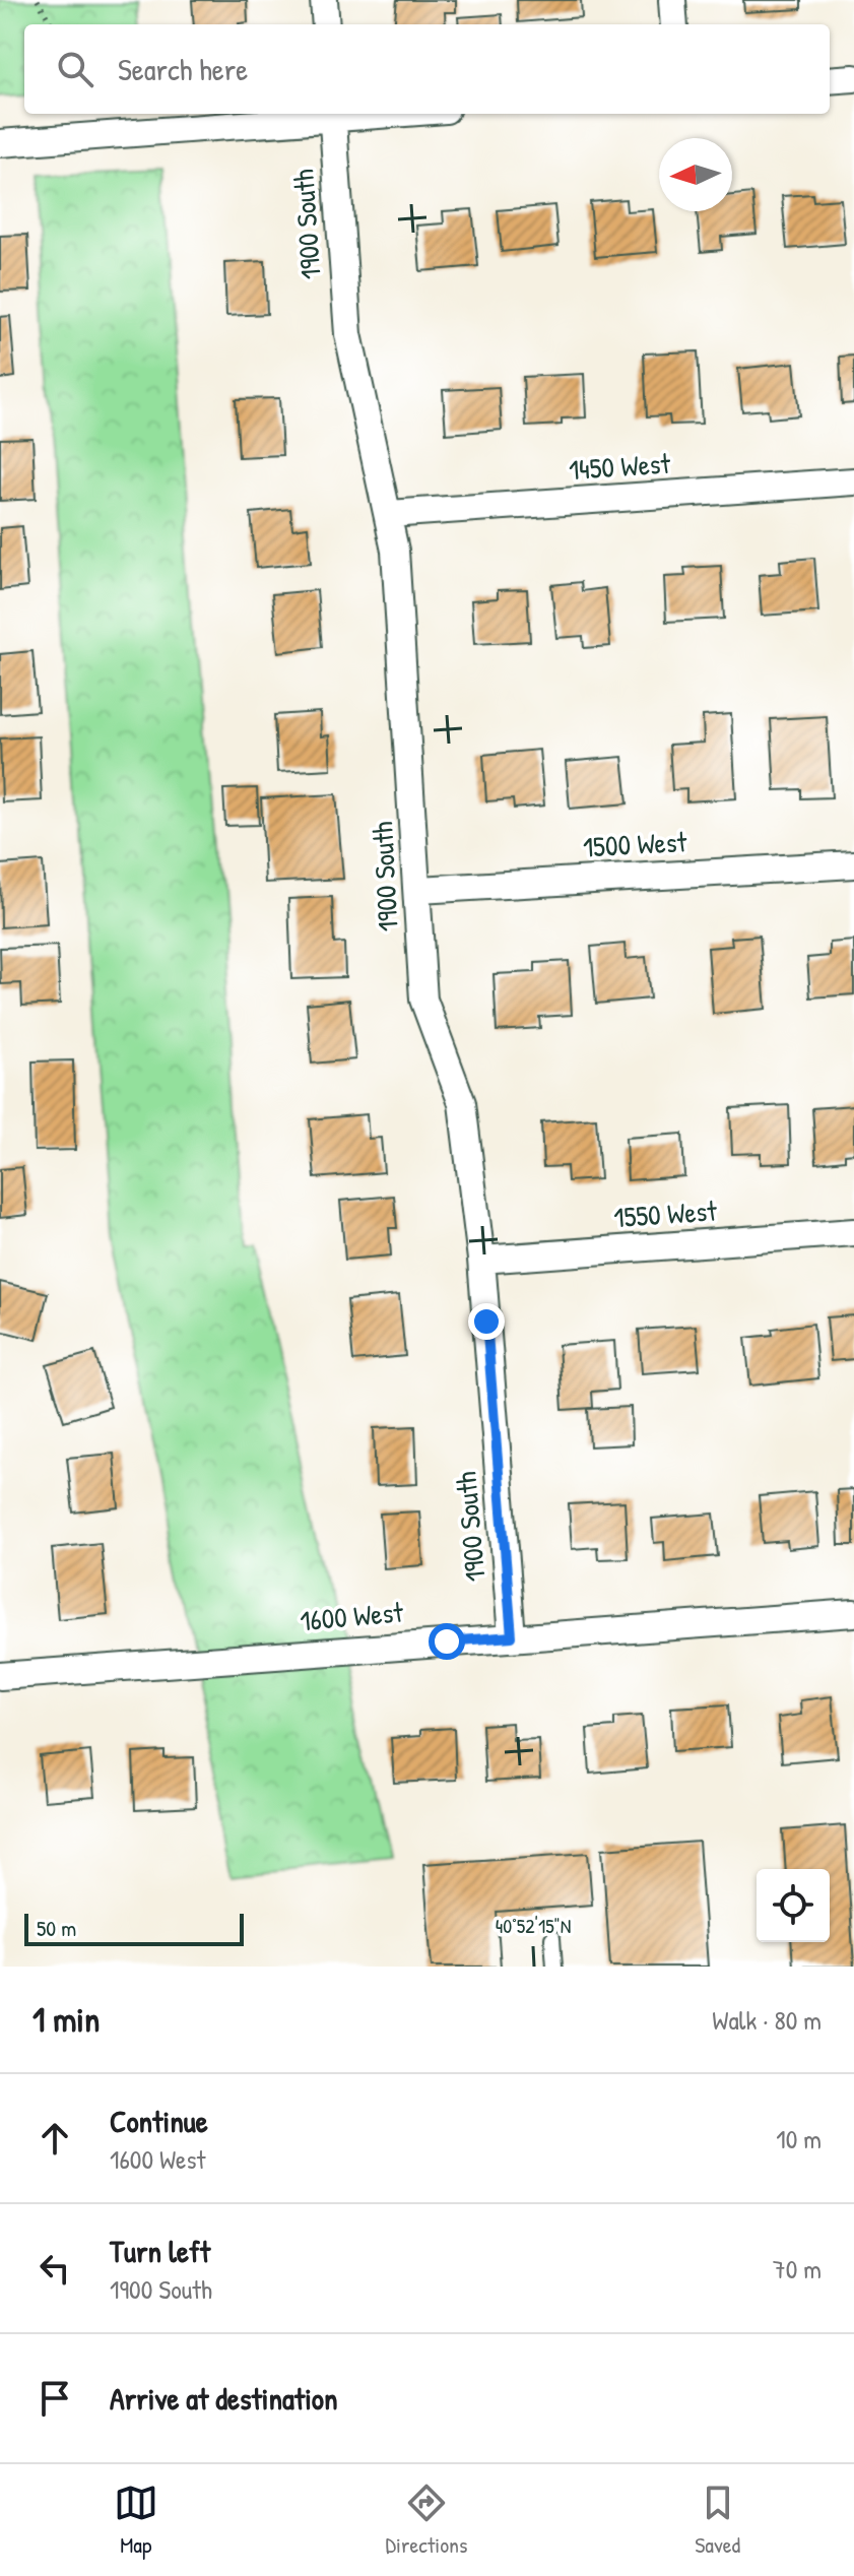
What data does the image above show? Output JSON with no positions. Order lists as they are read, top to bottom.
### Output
{
  "streets": {
    "street": [
      "1900 South",
      "1450 West",
      "1500 West",
      "1550 West",
      "1600 West"
    ]
  },
  "crossings": [
    ["1900 South", "1450 West"],
    ["1900 South", "1500 West"],
    ["1900 South", "1550 West"],
    ["1900 South", "1600 West"]
  ],
  "scale_bar": "50 m",
  "north": "left",
  "page": {
    "search": "Search here",
    "scale": "50 m",
    "heading": ["1 min", "Walk · 80 m"],
    "list": [
      ["Continue", "1600 West", "10 m"],
      ["Turn left", "1900 South", "70 m"],
      "Arrive at destination"
    ],
    "nav": ["Map", "Directions", "Saved"]
  },
  "coordinates": ["40°52'15\"N"]
}
